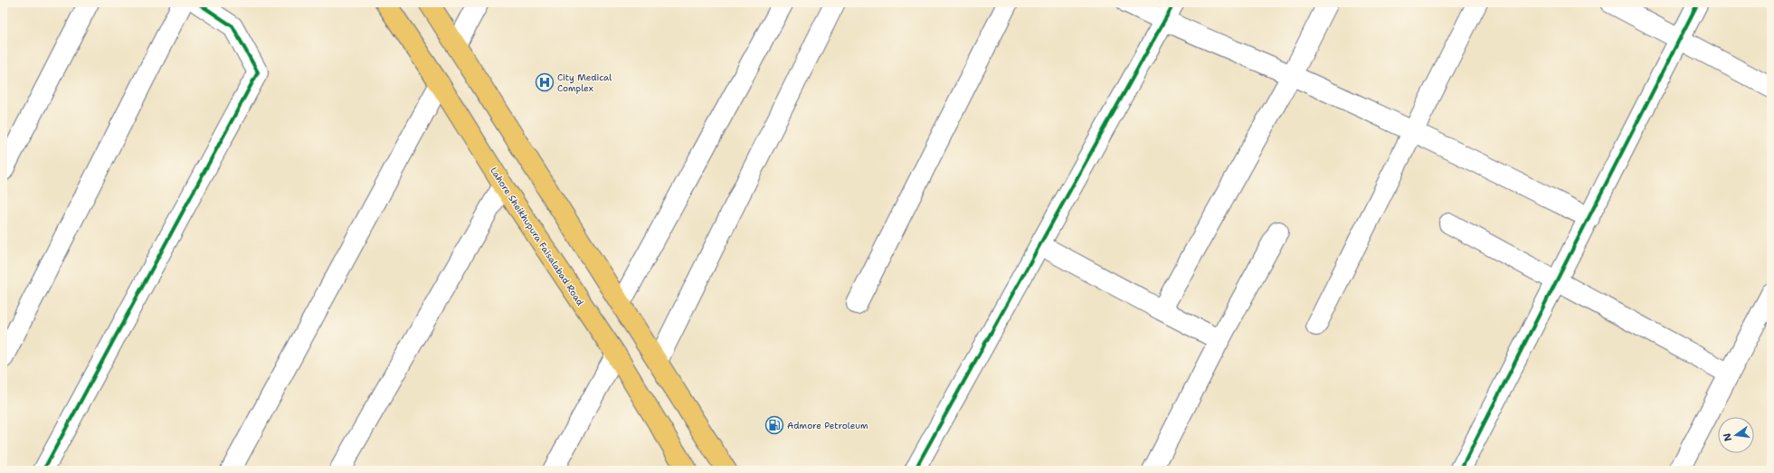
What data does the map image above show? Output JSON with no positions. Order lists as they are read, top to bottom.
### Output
{
  "streets": {
    "highway": ["Lahore Sheikhupura Faisalabad Road"]
  },
  "places": {
    "hospital": ["City Medical Complex"],
    "fuel station": ["Admore Petroleum"]
  },
  "north": "left"
}
